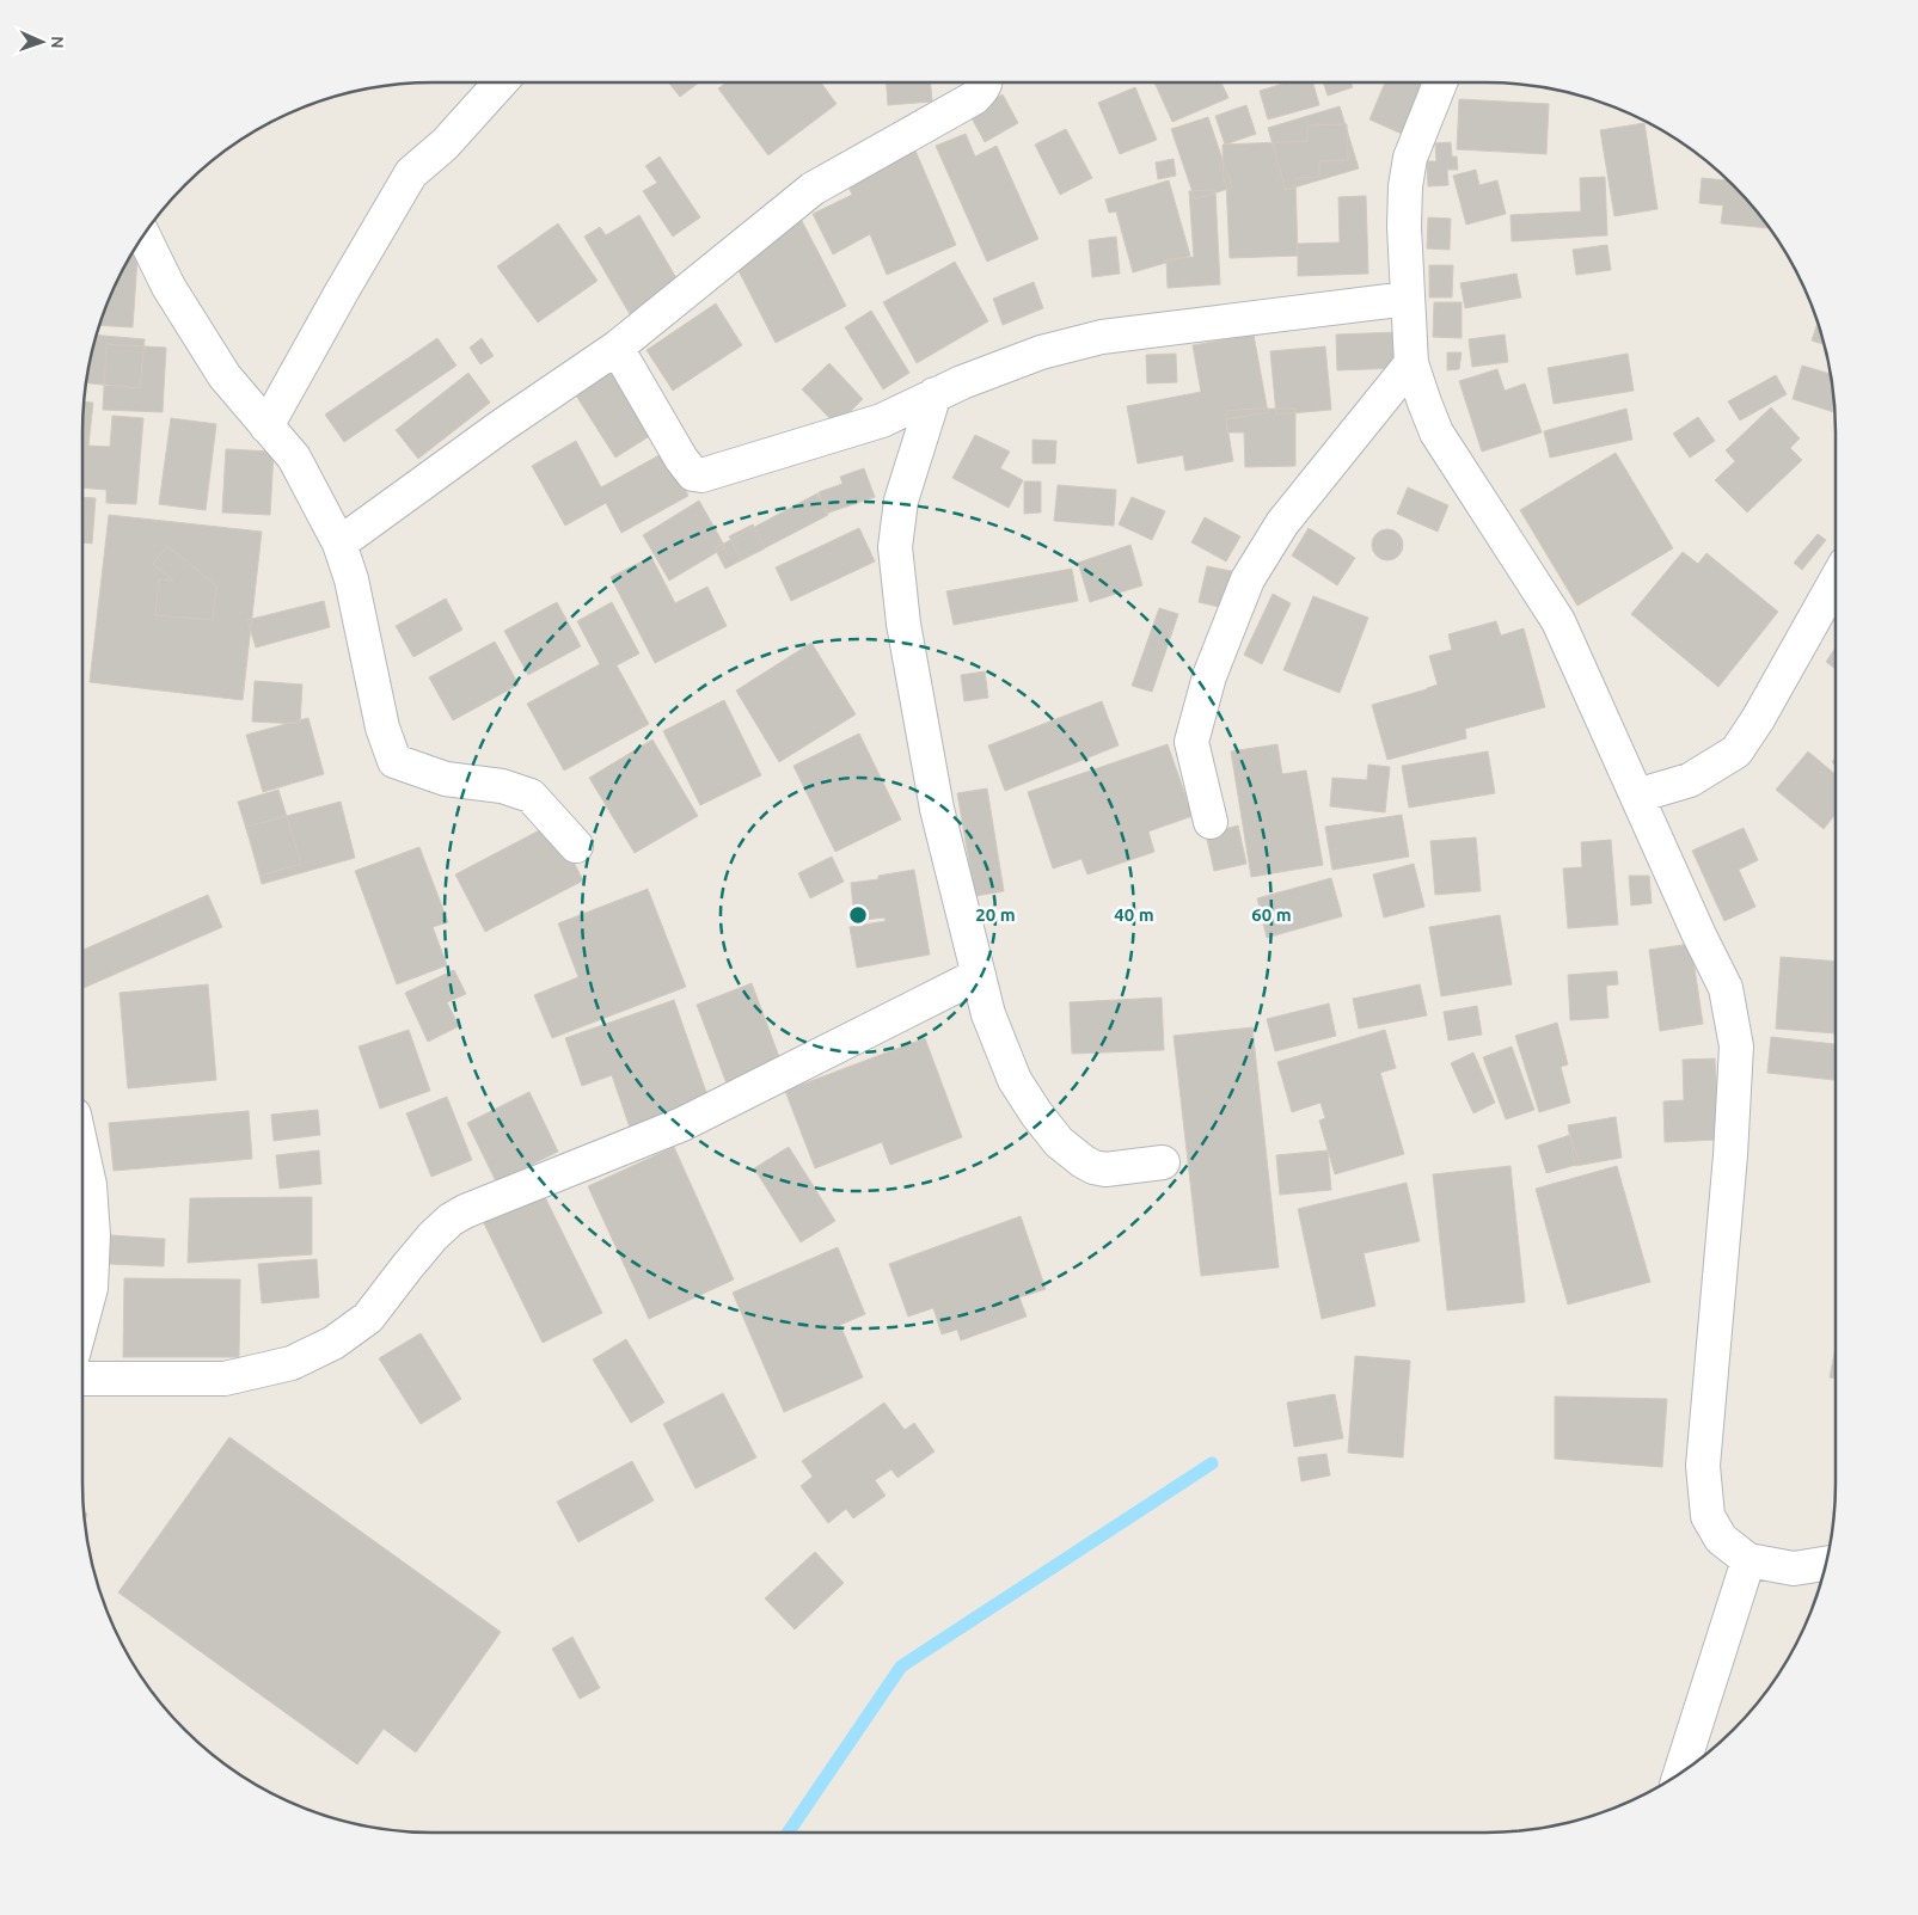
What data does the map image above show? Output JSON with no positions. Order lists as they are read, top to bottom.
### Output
{
  "north": "right",
  "rings": ["20 m", "40 m", "60 m"]
}
